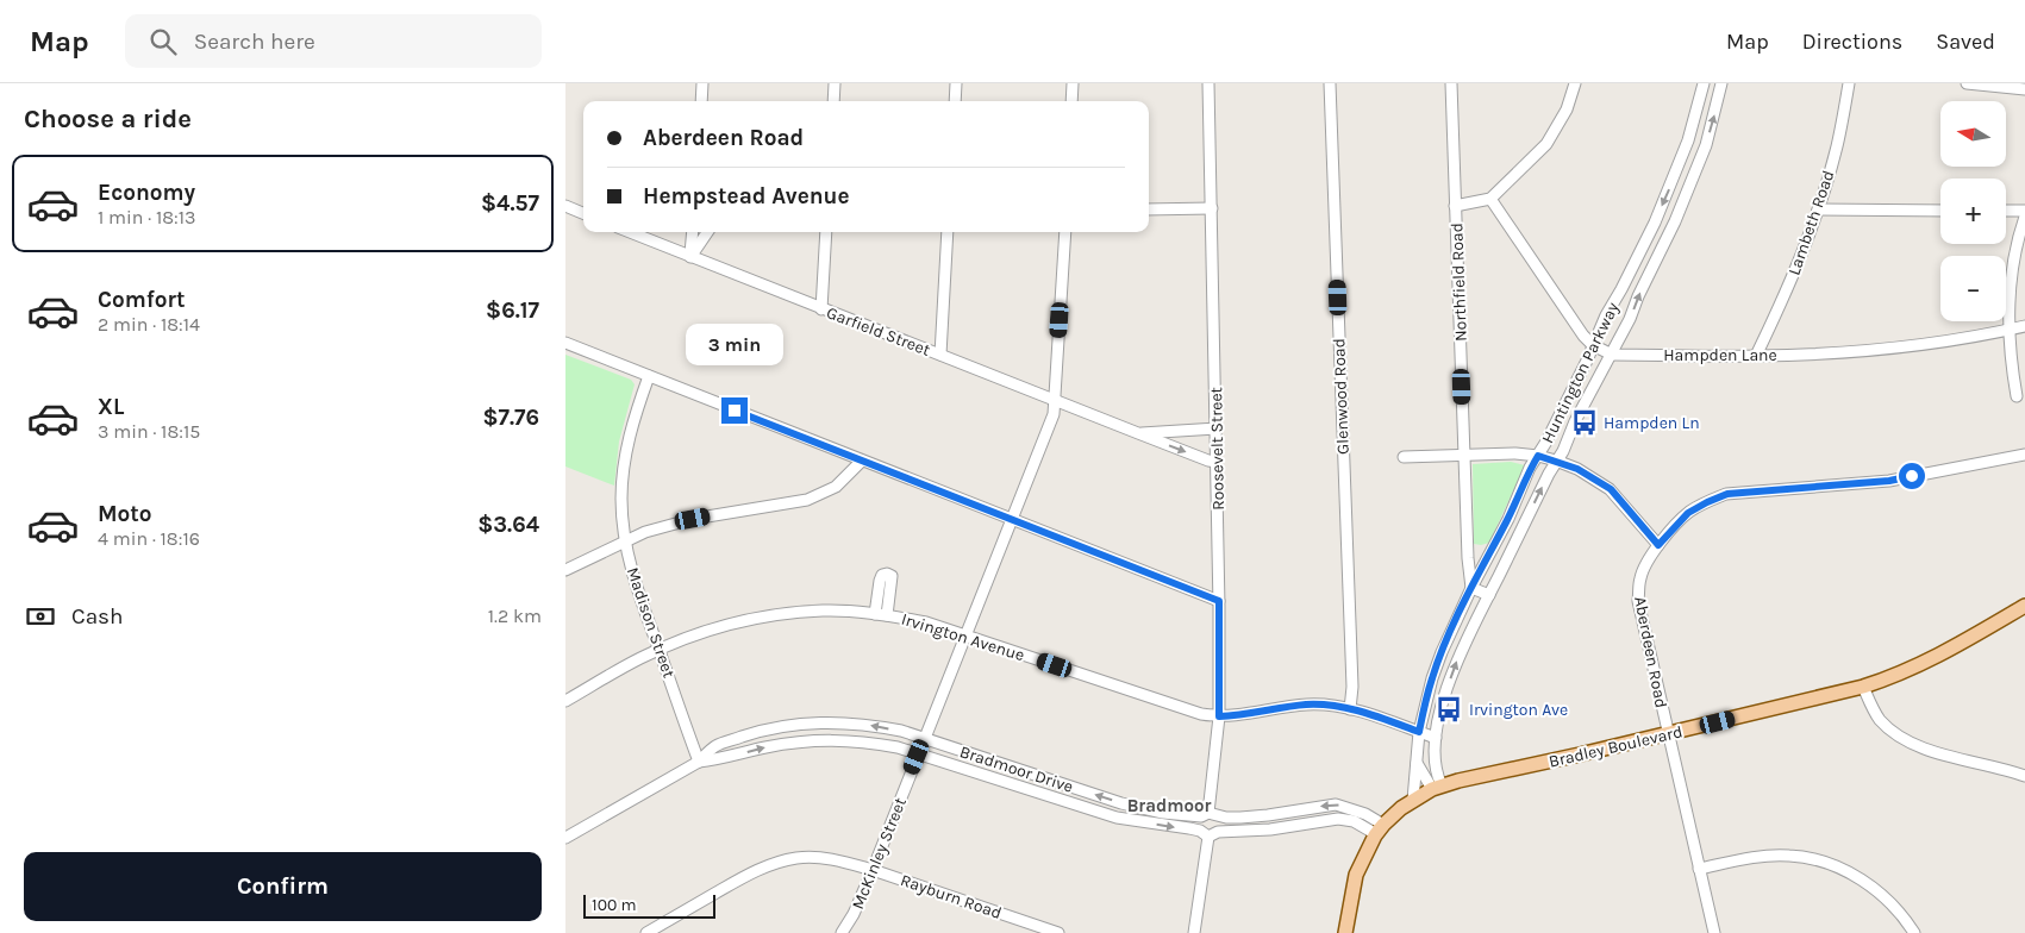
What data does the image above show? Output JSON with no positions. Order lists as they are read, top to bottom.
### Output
{
  "streets": {
    "main road": ["Bradley Boulevard"],
    "street": [
      "Lambeth Road",
      "Northfield Road",
      "Garfield Street",
      "Hampden Lane",
      "Huntington Parkway",
      "Glenwood Road",
      "Roosevelt Street",
      "Madison Street",
      "Irvington Avenue",
      "Aberdeen Road",
      "Bradmoor Drive",
      "McKinley Street",
      "Rayburn Road"
    ]
  },
  "crossings": [
    ["Lambeth Road", "Hampden Lane"],
    ["Northfield Road", "Huntington Parkway"],
    ["Garfield Street", "Roosevelt Street"],
    ["Garfield Street", "McKinley Street"],
    ["Hampden Lane", "Huntington Parkway"],
    ["Huntington Parkway", "Irvington Avenue"],
    ["Huntington Parkway", "Bradley Boulevard"],
    ["Glenwood Road", "Irvington Avenue"],
    ["Roosevelt Street", "Irvington Avenue"],
    ["Roosevelt Street", "Bradmoor Drive"],
    ["Madison Street", "Irvington Avenue"],
    ["Madison Street", "Bradmoor Drive"],
    ["Irvington Avenue", "McKinley Street"],
    ["Aberdeen Road", "Bradley Boulevard"],
    ["Bradley Boulevard", "Bradmoor Drive"],
    ["Bradmoor Drive", "McKinley Street"],
    ["McKinley Street", "Rayburn Road"]
  ],
  "districts": ["Bradmoor"],
  "places": {
    "bus stop": ["Hampden Ln", "Irvington Ave"]
  },
  "scale_bar": "100 m",
  "north": "left",
  "page": {
    "header": "Map",
    "search": "Search here",
    "nav": ["Map", "Directions", "Saved"],
    "heading": "Choose a ride",
    "map_buttons": ["+", "−"],
    "banner": ["Aberdeen Road", "Hempstead Avenue"],
    "list": [
      {
        "name": "Economy",
        "note": "1 min · 18:13",
        "value": "$4.57"
      },
      {
        "name": "Comfort",
        "note": "2 min · 18:14",
        "value": "$6.17"
      },
      {
        "name": "XL",
        "note": "3 min · 18:15",
        "value": "$7.76"
      },
      {
        "name": "Moto",
        "note": "4 min · 18:16",
        "value": "$3.64"
      }
    ],
    "bubble": "3 min",
    "pay": ["Cash", "1.2 km"],
    "buttons": "Confirm",
    "scale": "100 m"
  }
}
